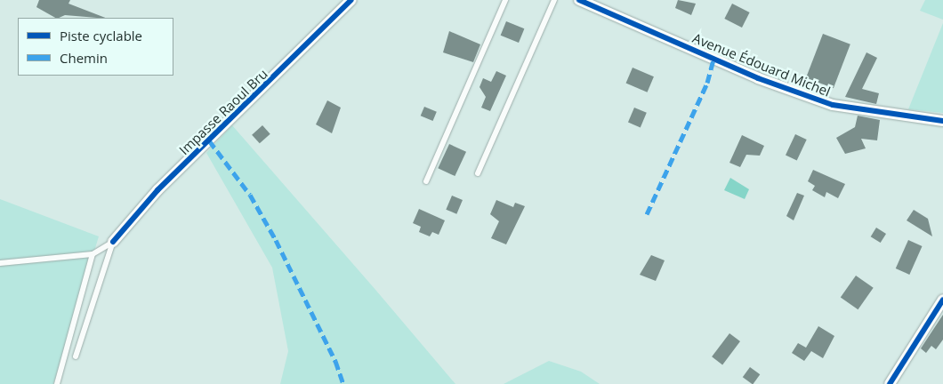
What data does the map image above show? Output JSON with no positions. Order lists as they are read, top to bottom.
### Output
{
  "streets": {
    "street": ["Avenue Édouard Michel", "Impasse Raoul Bru"]
  },
  "legend": ["Piste cyclable", "Chemin"]
}
